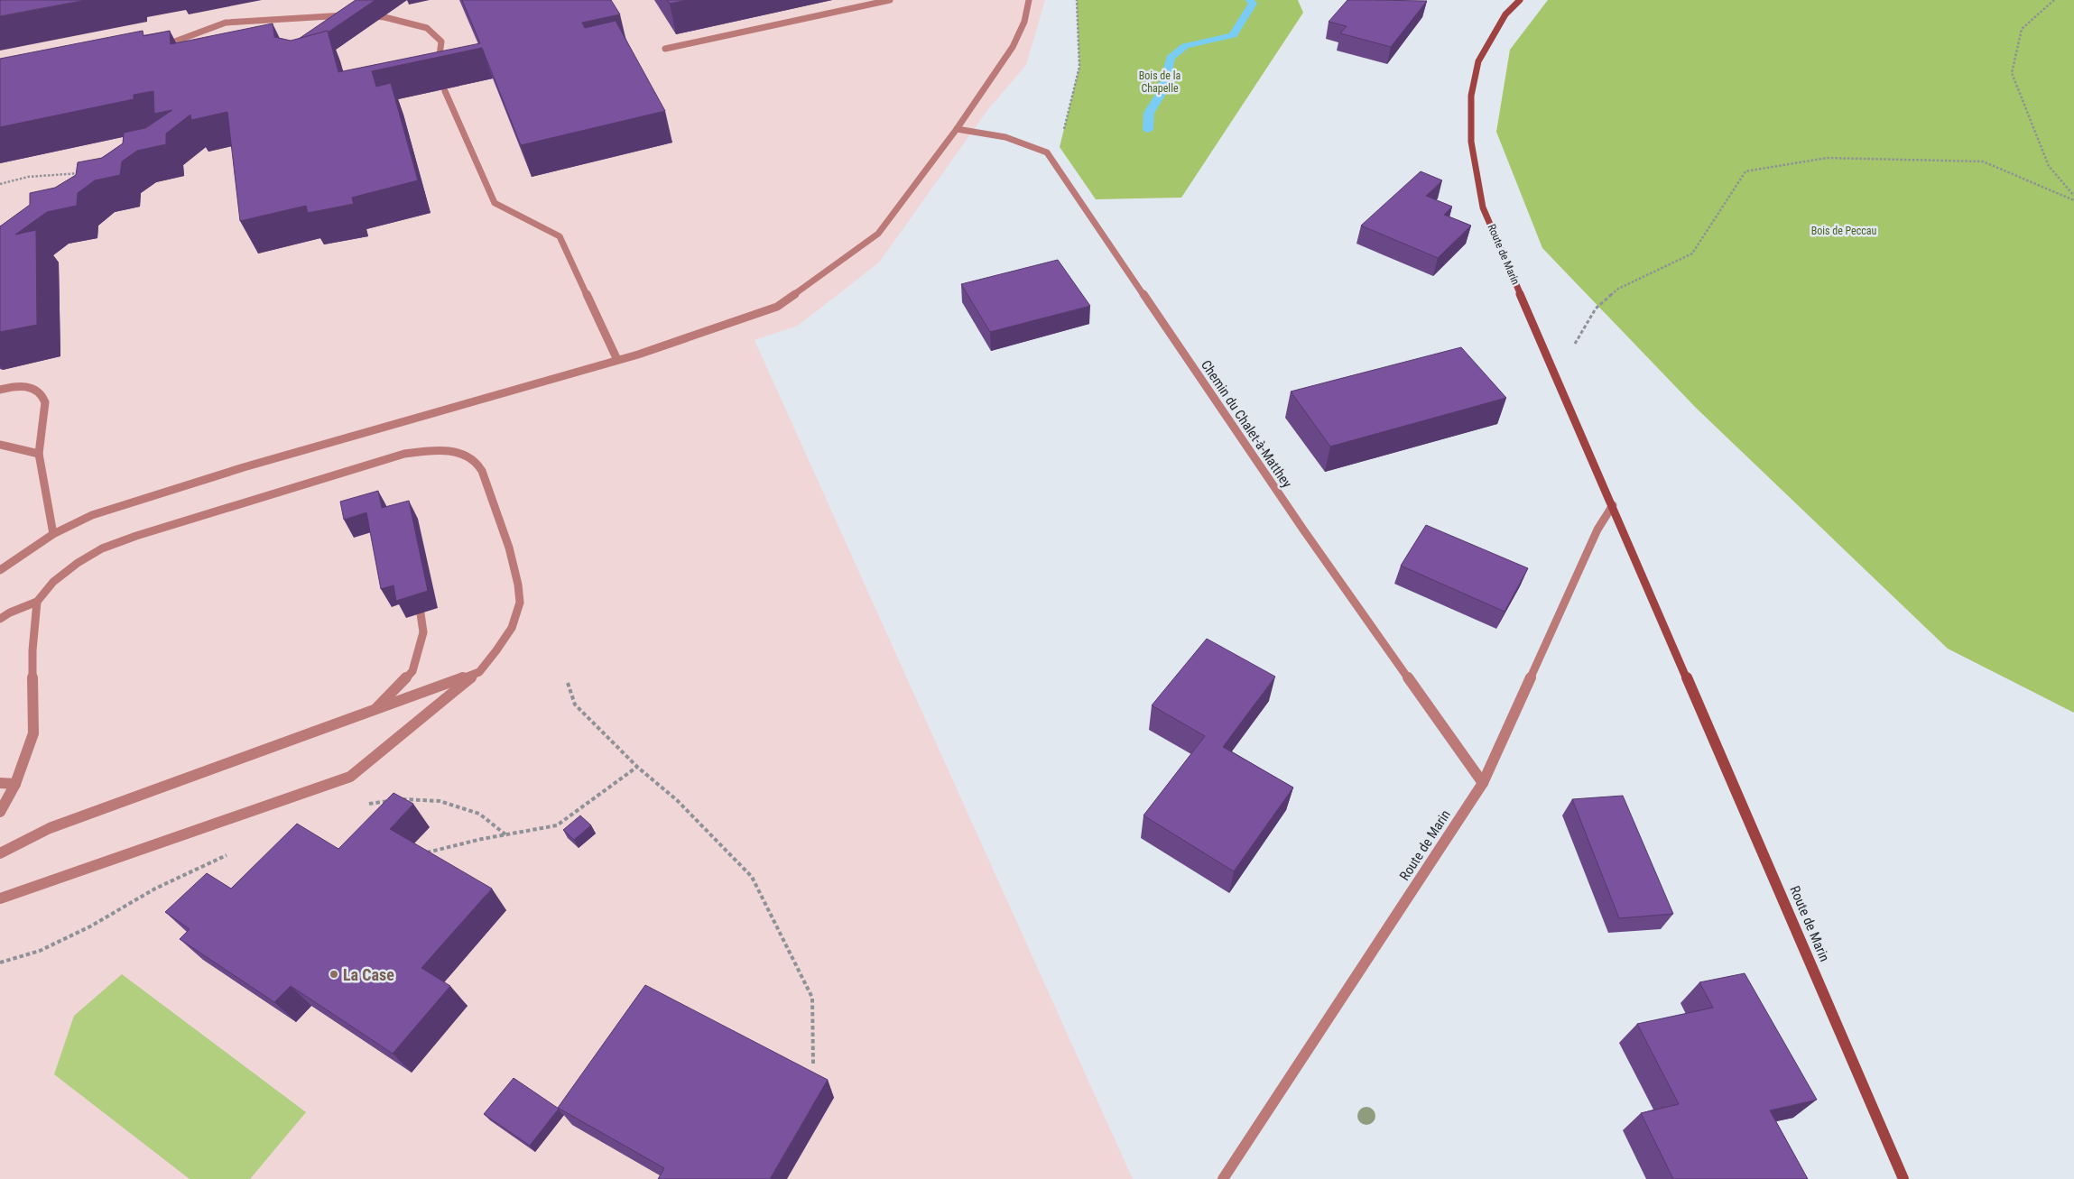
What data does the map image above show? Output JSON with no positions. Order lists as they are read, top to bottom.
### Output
{
  "streets": {
    "main road": ["Route de Marin"],
    "street": ["Chemin du Chalet-à-Matthey"]
  },
  "crossings": [
    ["Route de Marin", "Chemin du Chalet-à-Matthey"]
  ],
  "parks": ["Bois de la Chapelle", "Bois de Peccau"],
  "places": ["La Case"]
}
